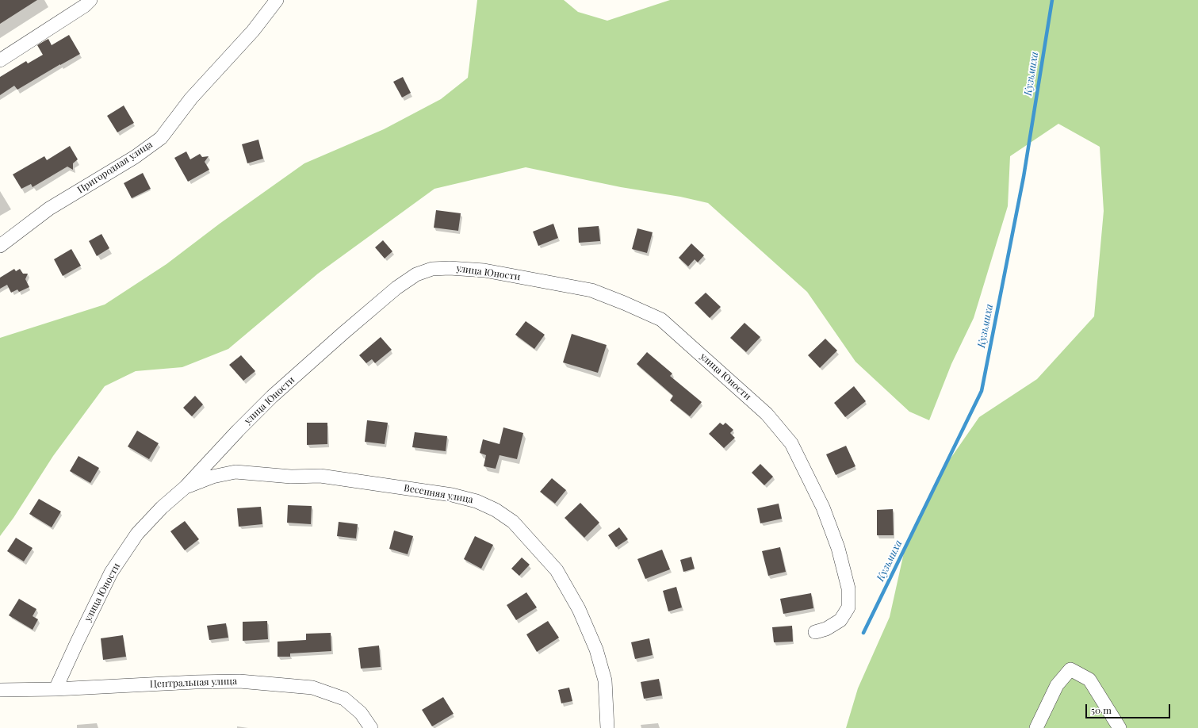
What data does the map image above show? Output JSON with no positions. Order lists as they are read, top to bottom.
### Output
{
  "streets": {
    "street": [
      "Пригородная улица",
      "улица Юности",
      "Весенняя улица",
      "Центральная улица"
    ]
  },
  "crossings": [
    ["улица Юности", "Весенняя улица"],
    ["улица Юности", "Центральная улица"]
  ],
  "water": ["Кузьмиха"],
  "scale_bar": "50 m"
}
